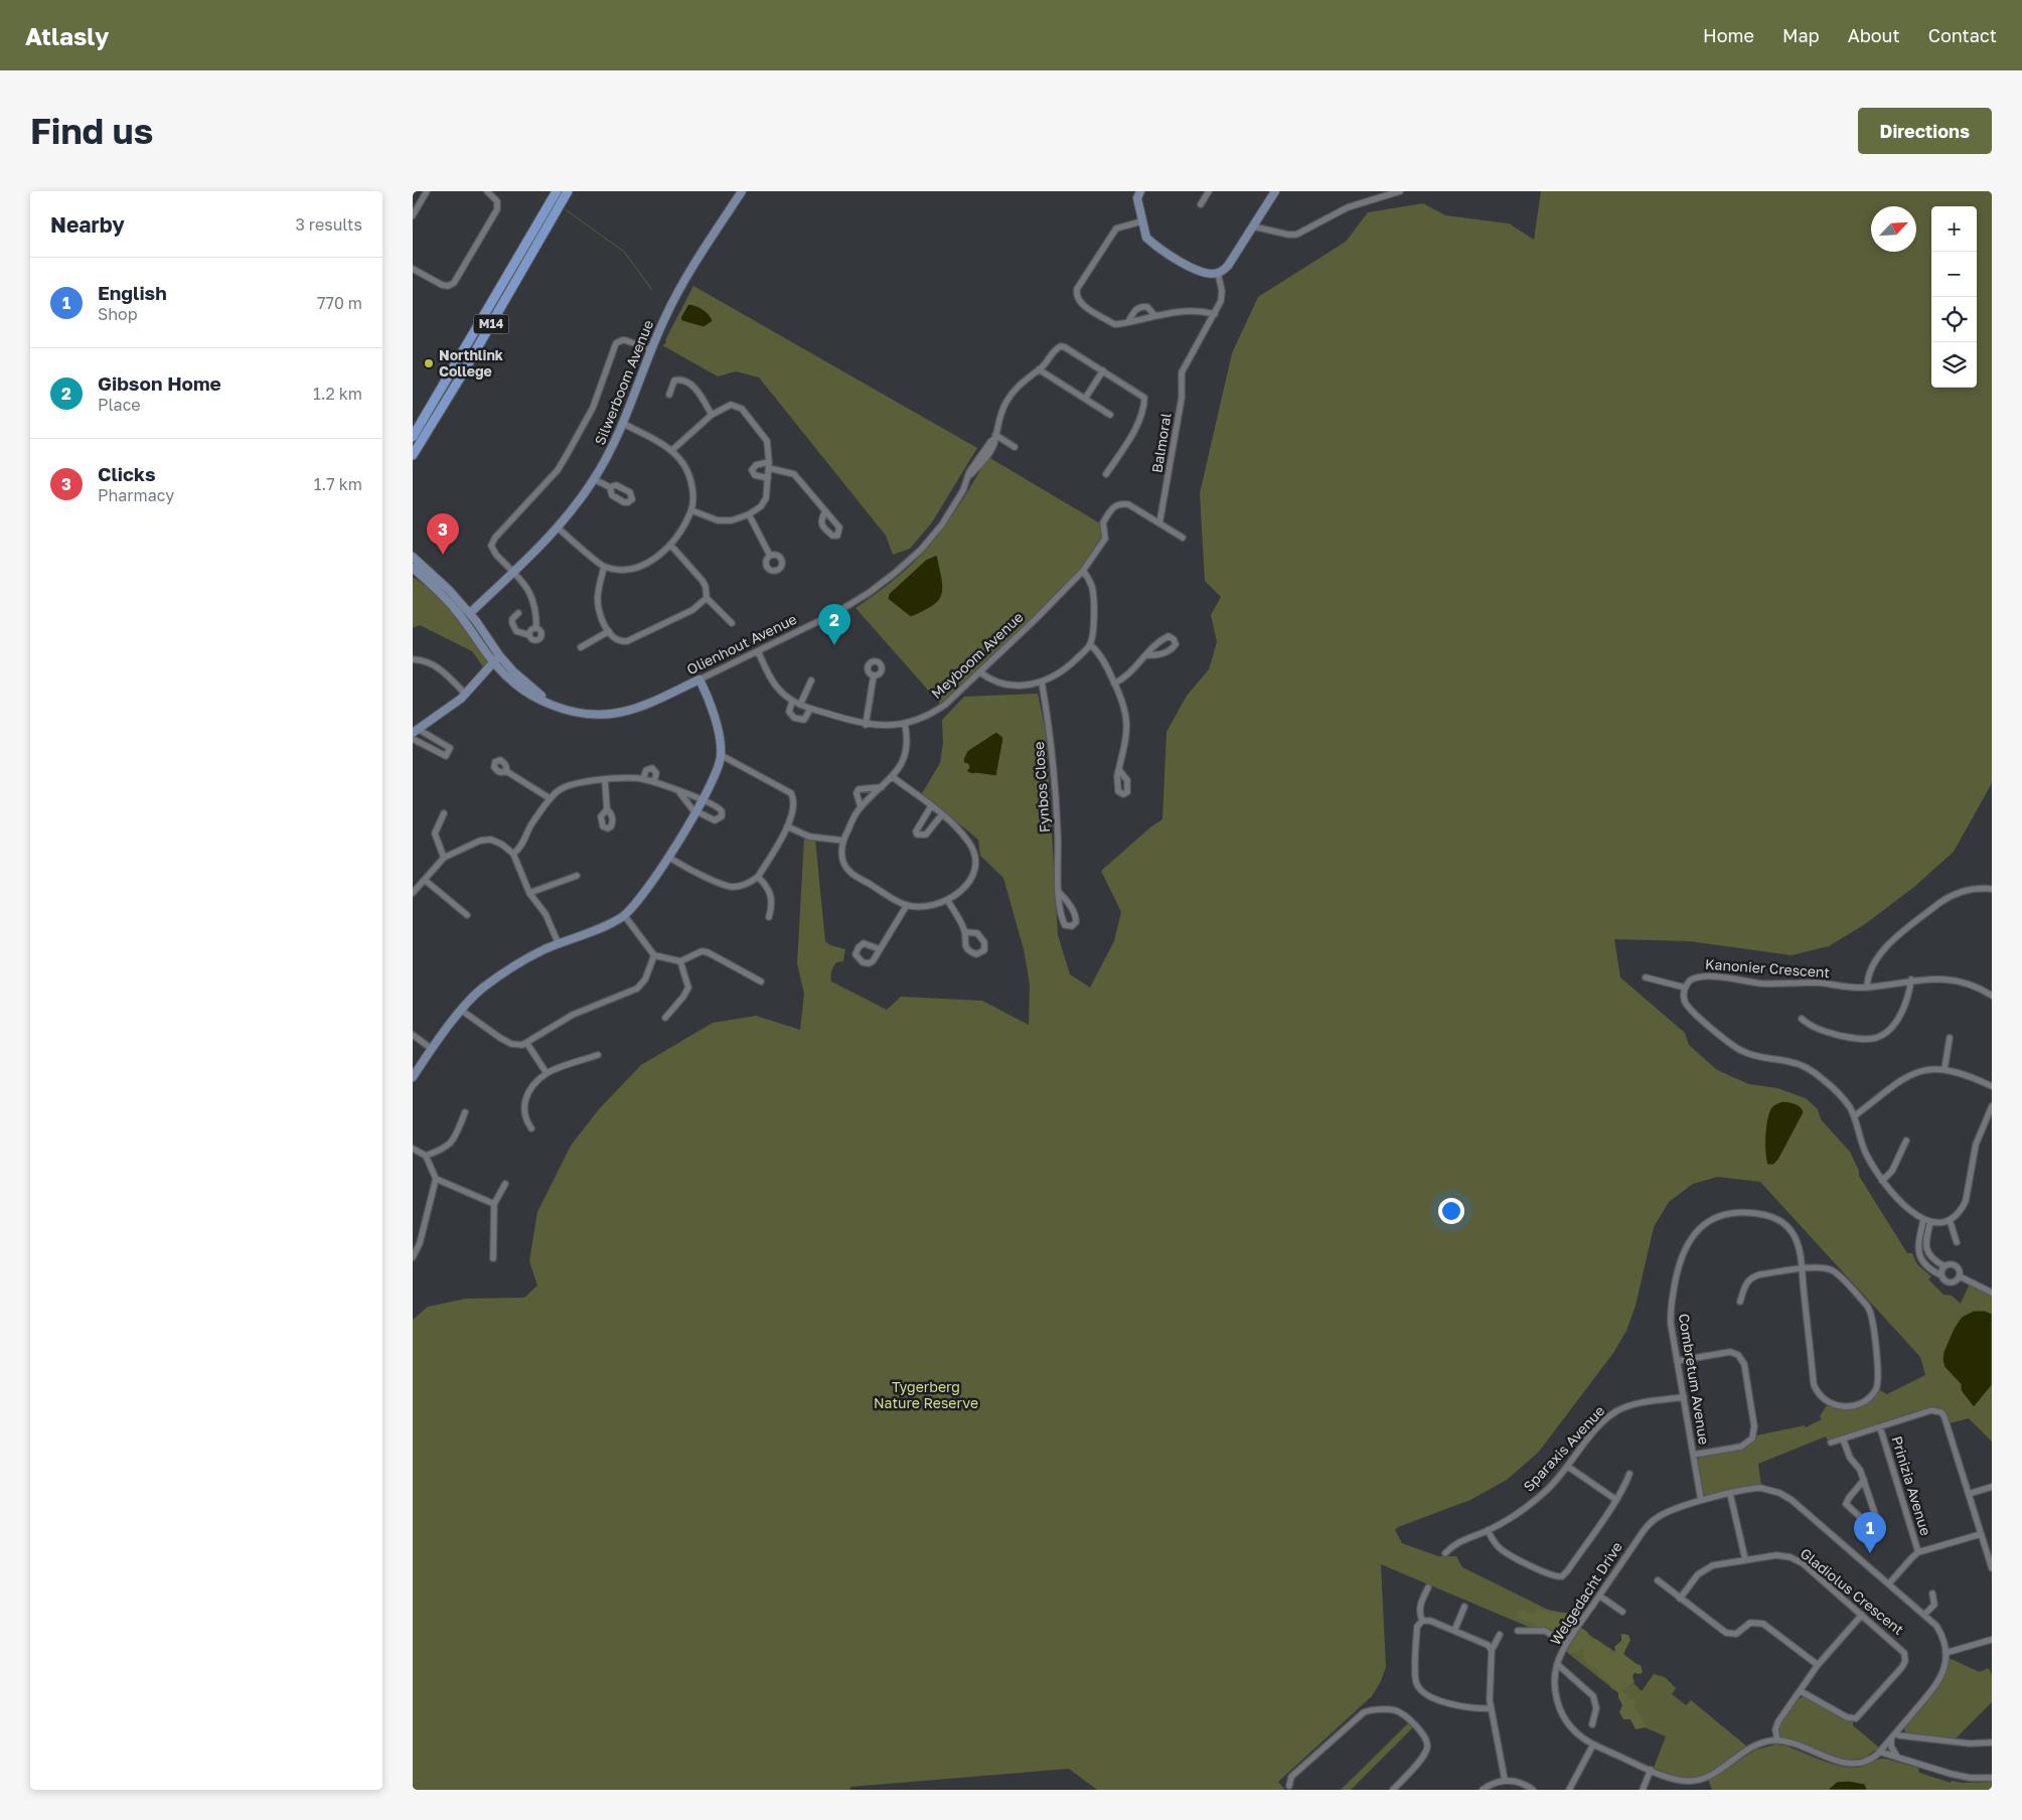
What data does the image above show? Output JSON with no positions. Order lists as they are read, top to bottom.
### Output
{
  "streets": {
    "main road": ["M14"],
    "street": [
      "Silwerboom Avenue",
      "Balmoral",
      "Olienhout Avenue",
      "Meyboom Avenue",
      "Fynbos Close",
      "Kanonier Crescent",
      "Combretum Avenue",
      "Sparaxis Avenue",
      "Prinizia Avenue",
      "Gladiolus Crescent",
      "Welgedacht Drive"
    ]
  },
  "crossings": [
    ["Silwerboom Avenue", "Olienhout Avenue"],
    ["Balmoral", "Meyboom Avenue"],
    ["Olienhout Avenue", "Meyboom Avenue"],
    ["Combretum Avenue", "Sparaxis Avenue"],
    ["Combretum Avenue", "Welgedacht Drive"]
  ],
  "parks": ["Tygerberg Nature Reserve"],
  "places": ["Northlink College"],
  "north": "top right",
  "page": {
    "header": "Atlasly",
    "nav": [
      "Home",
      "Map",
      "About",
      "Contact"
    ],
    "buttons": "Directions",
    "title": "Find us",
    "heading": ["Nearby", "3 results"],
    "map_buttons": ["+", "−"],
    "list": [
      {
        "mark": "1",
        "name": "English",
        "note": "Shop",
        "value": "770 m"
      },
      {
        "mark": "2",
        "name": "Gibson Home",
        "note": "Place",
        "value": "1.2 km"
      },
      {
        "mark": "3",
        "name": "Clicks",
        "note": "Pharmacy",
        "value": "1.7 km"
      }
    ],
    "pins": ["3", "2", "1"]
  }
}
